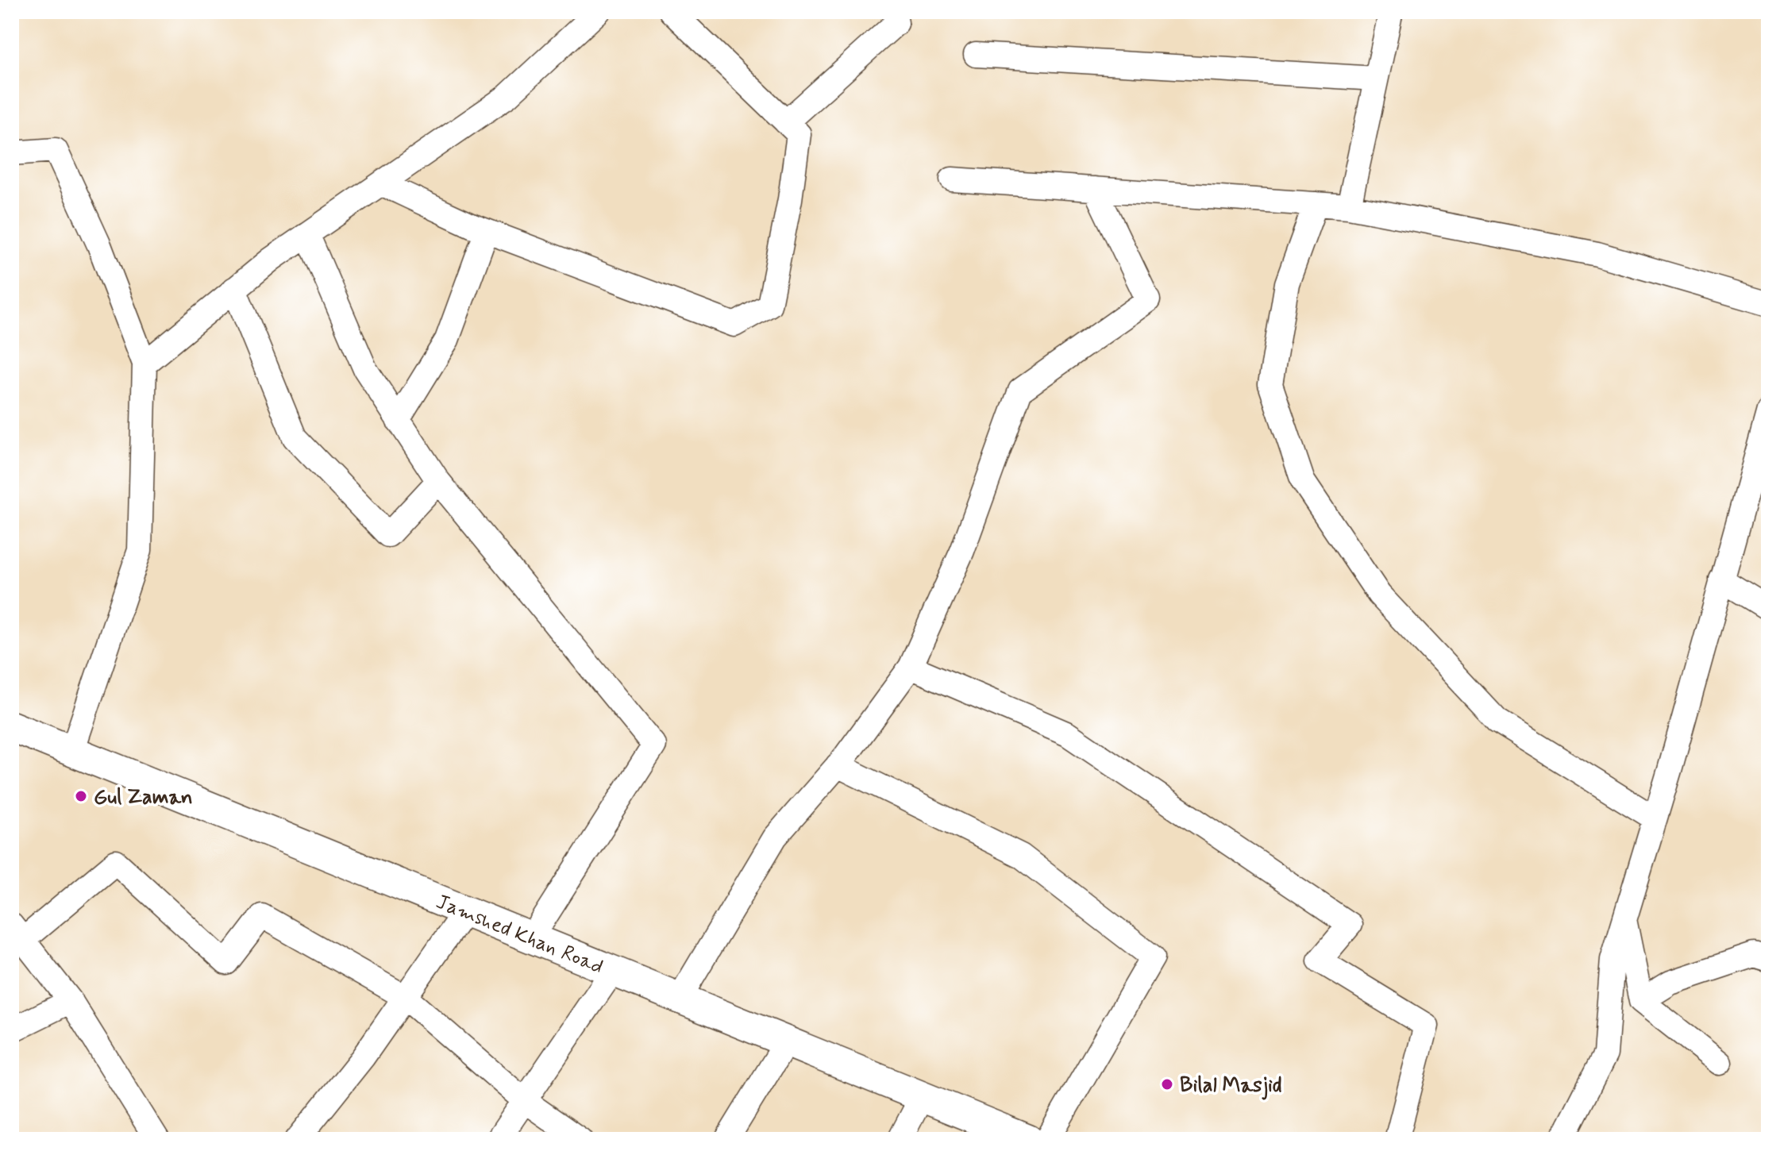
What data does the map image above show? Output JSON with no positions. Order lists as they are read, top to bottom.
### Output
{
  "streets": {
    "street": ["Jamshed Khan Road"]
  },
  "places": ["Gul Zaman", "Bilal Masjid"]
}
